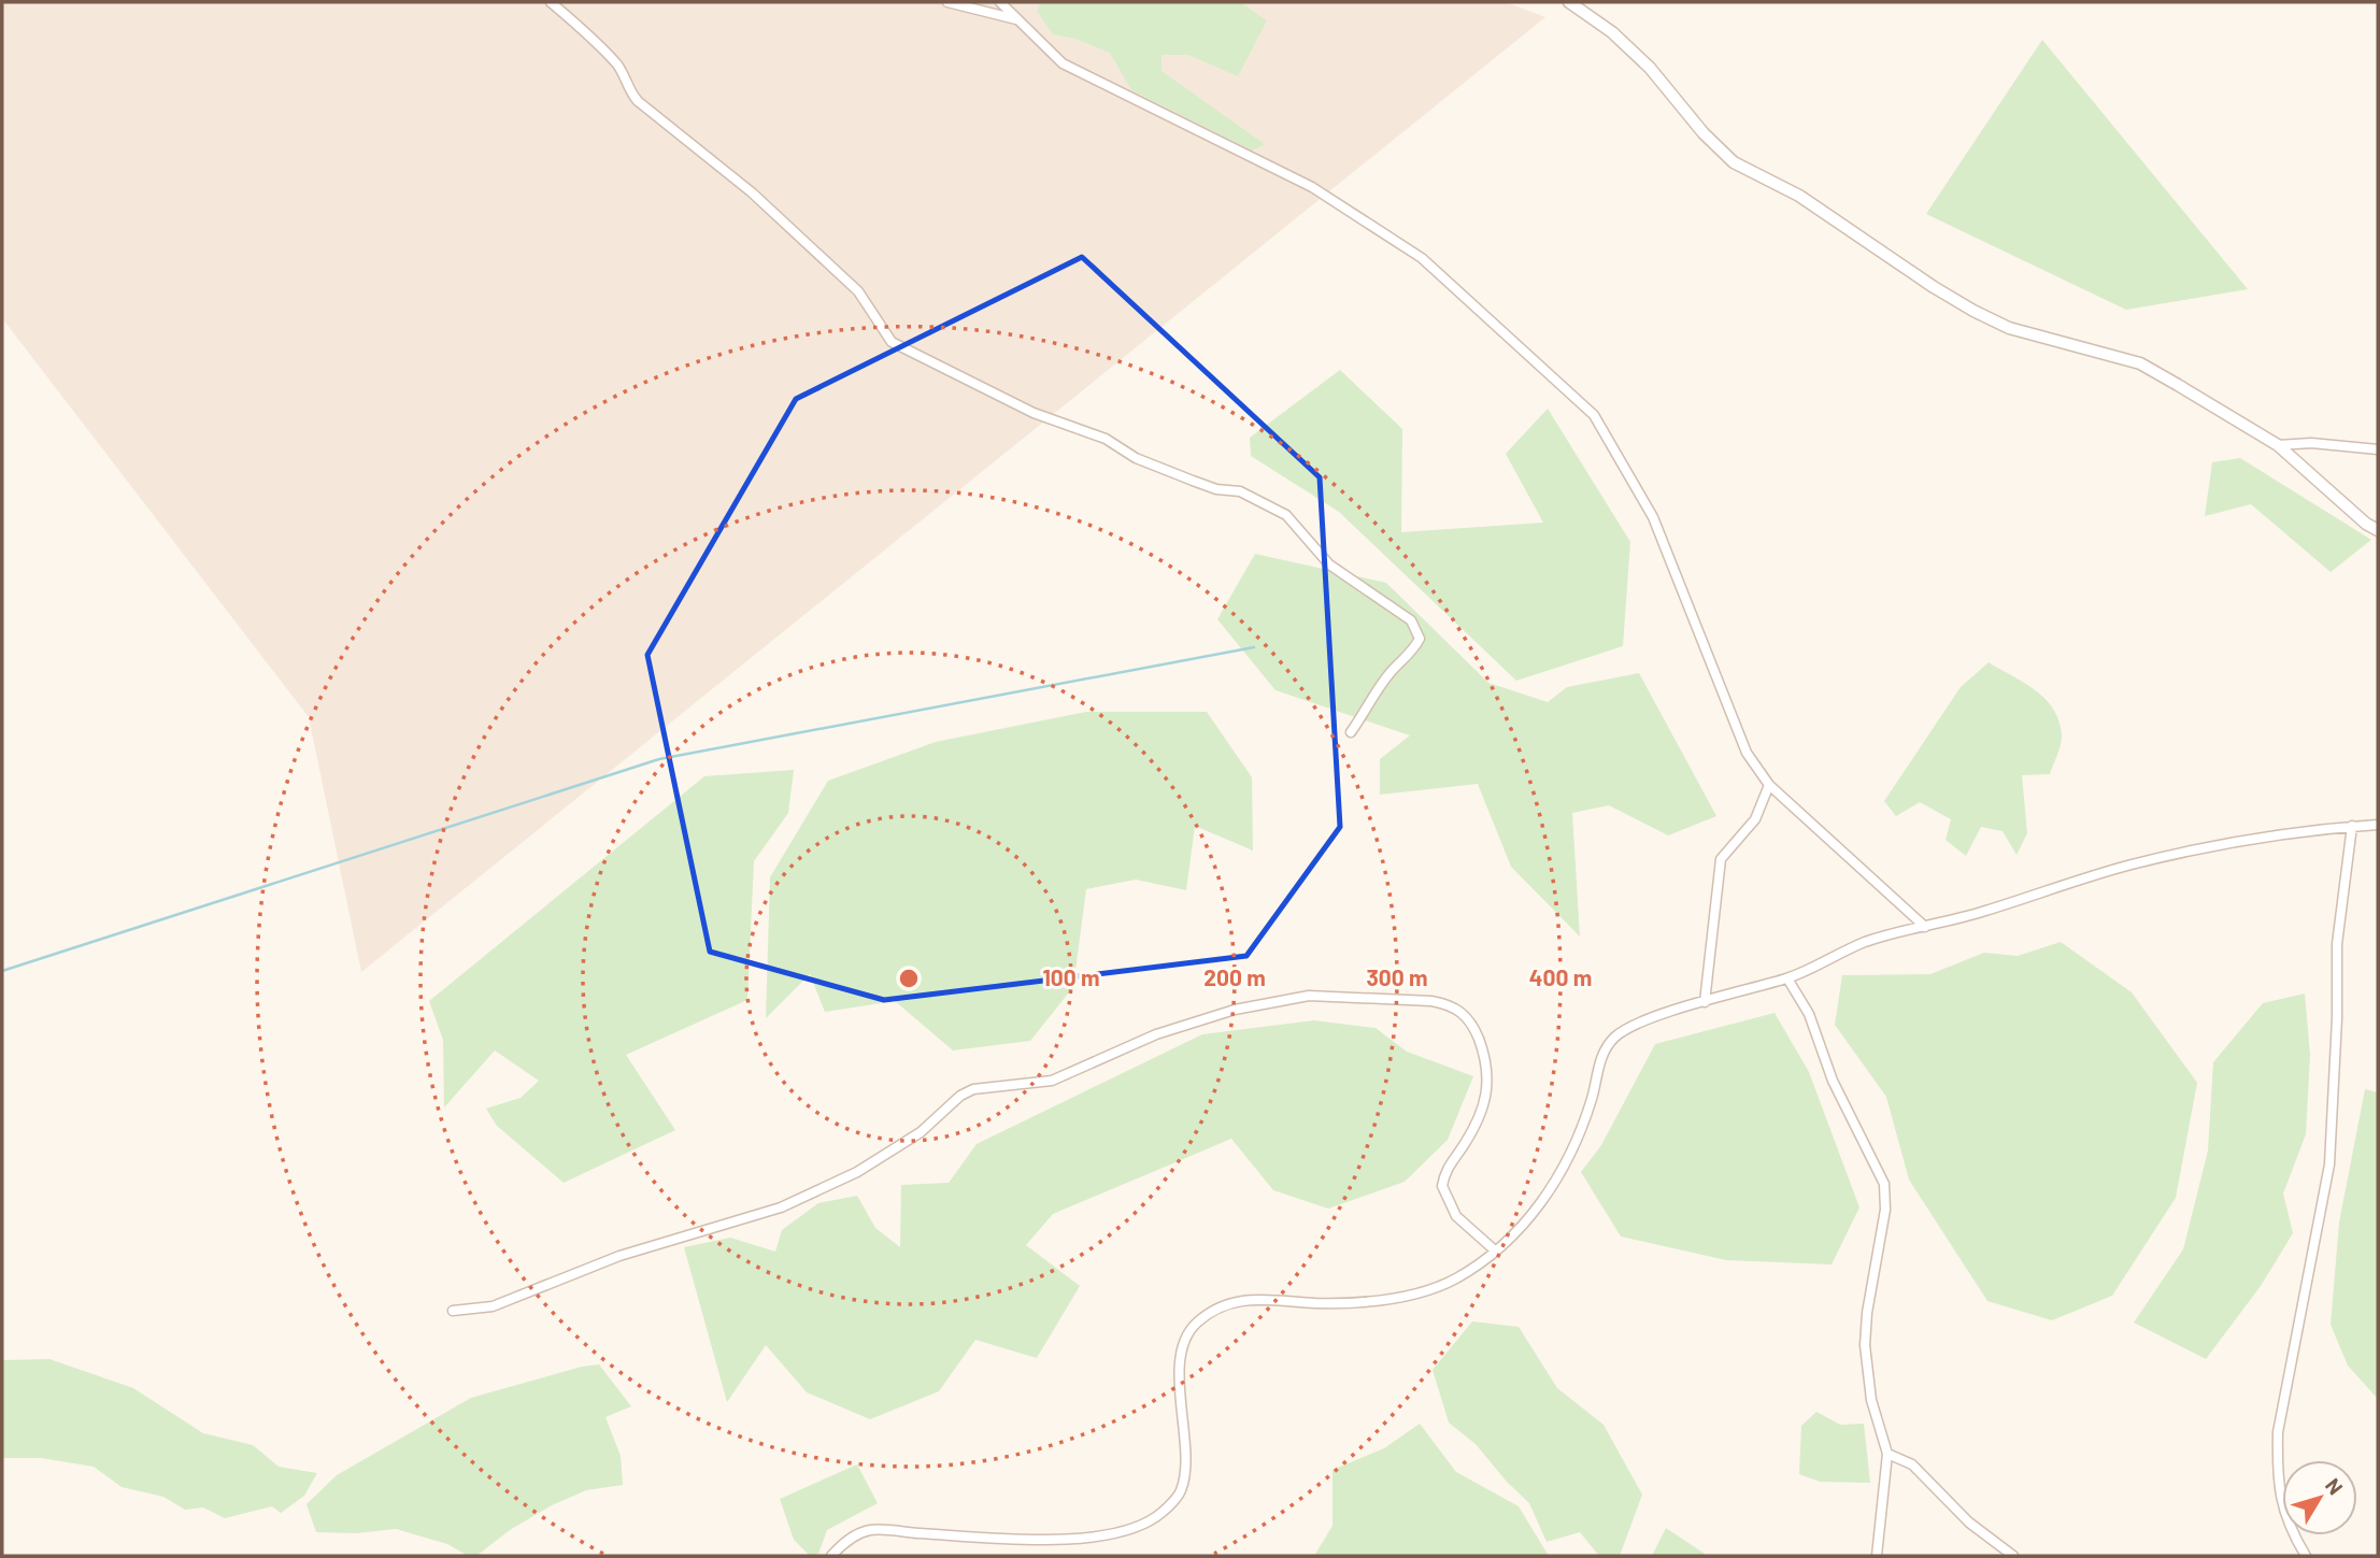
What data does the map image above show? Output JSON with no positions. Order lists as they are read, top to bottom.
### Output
{
  "north": "top right",
  "rings": [
    "100 m",
    "200 m",
    "300 m",
    "400 m"
  ]
}
